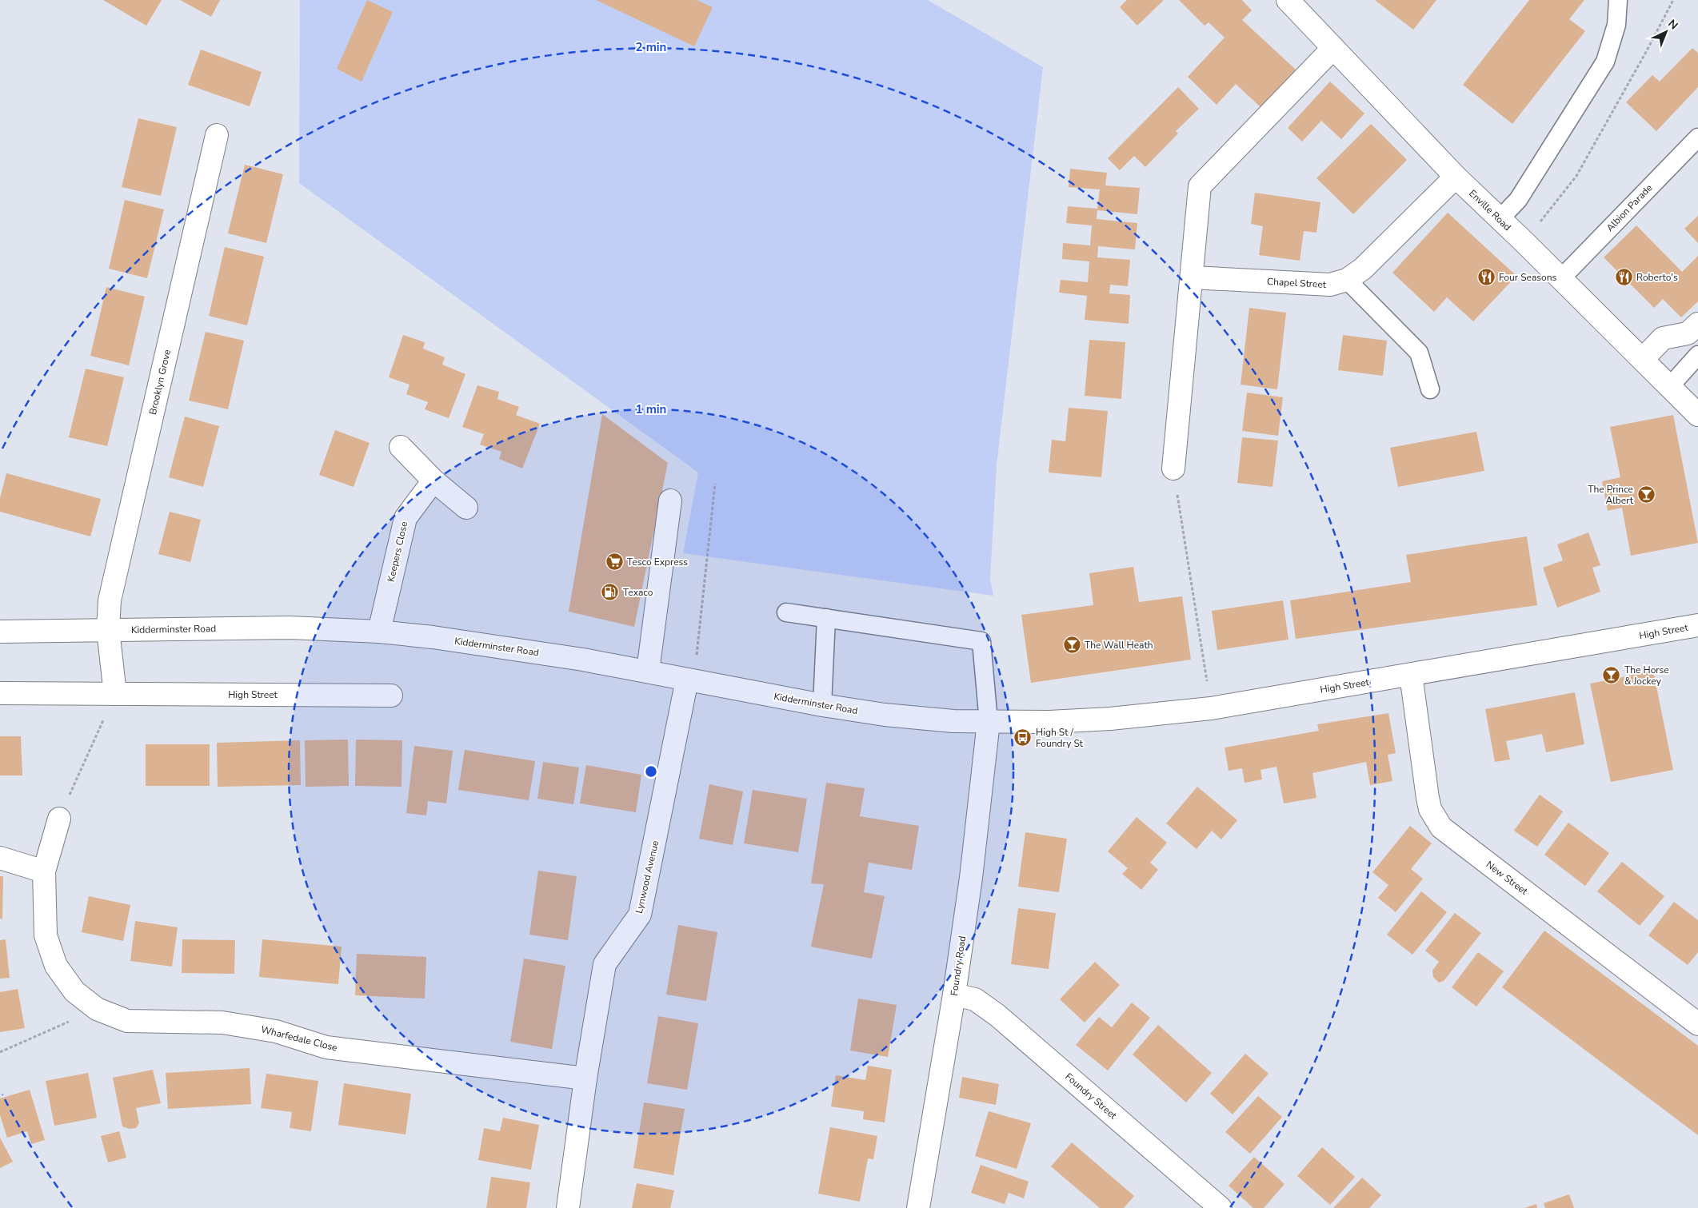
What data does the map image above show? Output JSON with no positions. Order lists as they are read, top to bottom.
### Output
{
  "streets": {
    "main road": [
      "Enville Road",
      "Chapel Street",
      "Brooklyn Grove",
      "Keepers Close",
      "Kidderminster Road",
      "High Street",
      "Lynwood Avenue",
      "New Street",
      "Foundry Road",
      "Wharfedale Close",
      "Foundry Street"
    ],
    "lane": ["Albion Parade"]
  },
  "crossings": [
    ["Albion Parade", "Enville Road"],
    ["Enville Road", "Chapel Street"],
    ["Brooklyn Grove", "Kidderminster Road"],
    ["Keepers Close", "Kidderminster Road"],
    ["Kidderminster Road", "High Street"],
    ["Kidderminster Road", "Lynwood Avenue"],
    ["Kidderminster Road", "Foundry Road"],
    ["High Street", "New Street"],
    ["High Street", "Foundry Road"],
    ["Lynwood Avenue", "Wharfedale Close"],
    ["Foundry Road", "Foundry Street"]
  ],
  "places": {
    "restaurant": ["Four Seasons", "Roberto's"],
    "bar": ["The Prince Albert", "The Wall Heath", "The Horse & Jockey"],
    "supermarket": ["Tesco Express"],
    "fuel station": ["Texaco"],
    "bus stop": ["High St / Foundry St"]
  },
  "north": "top right",
  "rings": ["2 min", "1 min"]
}
